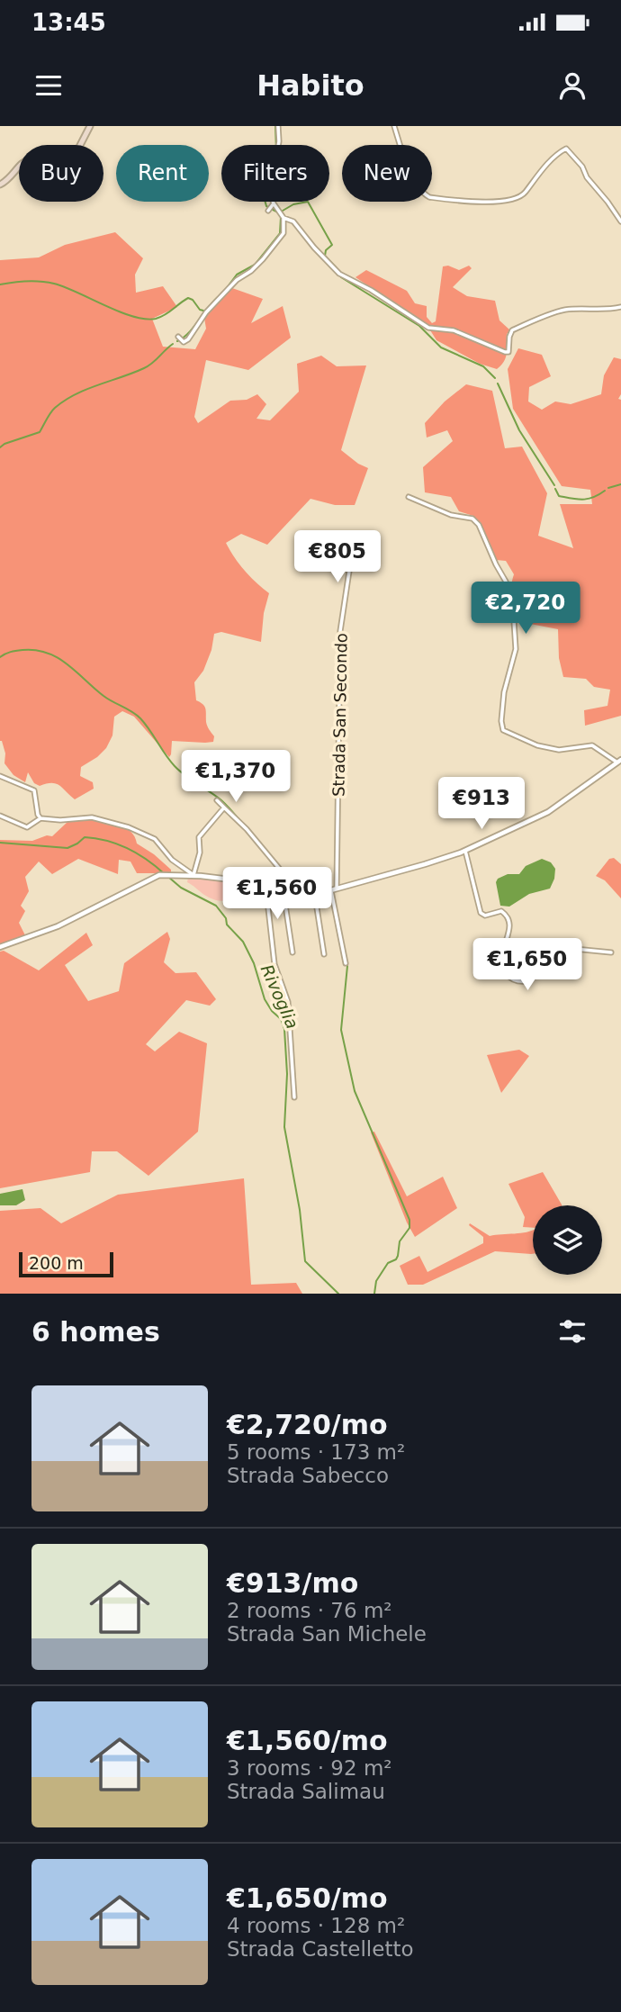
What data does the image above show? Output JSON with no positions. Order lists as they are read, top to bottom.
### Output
{
  "streets": {
    "street": ["Strada San Secondo"]
  },
  "water": ["Rivoglia"],
  "scale_bar": "200 m",
  "page": {
    "status": "13:45",
    "header": "Habito",
    "chip": [
      "Buy",
      "Rent",
      "Filters",
      "New"
    ],
    "price": [
      "€805",
      "€2,720",
      "€1,370",
      "€913",
      "€1,560",
      "€1,650"
    ],
    "scale": "200 m",
    "heading": "6 homes",
    "list": [
      {
        "name": "€2,720/mo",
        "note": "5 rooms · 173 m² · Strada Sabecco"
      },
      {
        "name": "€913/mo",
        "note": "2 rooms · 76 m² · Strada San Michele"
      },
      {
        "name": "€1,560/mo",
        "note": "3 rooms · 92 m² · Strada Salimau"
      },
      {
        "name": "€1,650/mo",
        "note": "4 rooms · 128 m² · Strada Castelletto"
      }
    ]
  }
}
